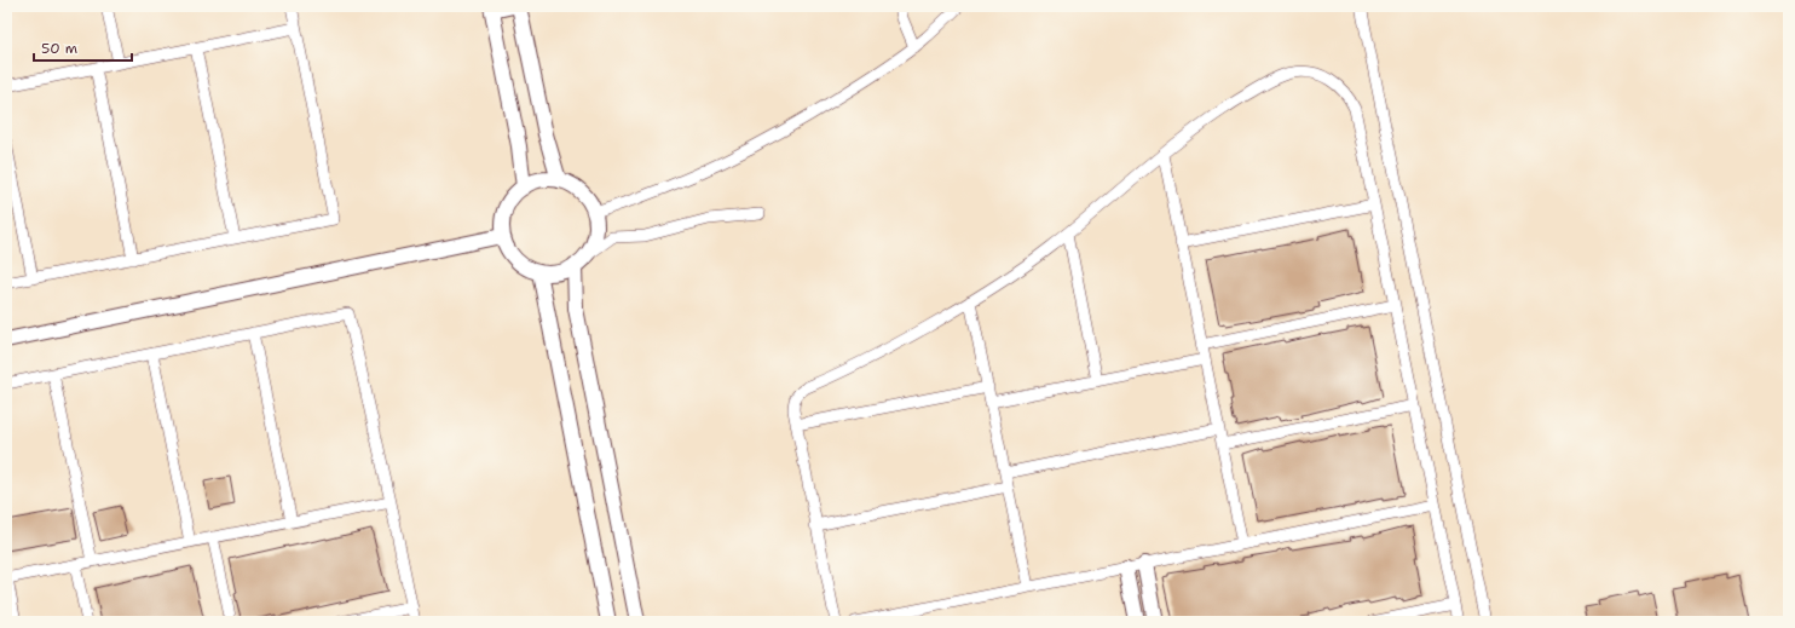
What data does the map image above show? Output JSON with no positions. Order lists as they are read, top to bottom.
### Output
{
  "scale_bar": "50 m"
}
